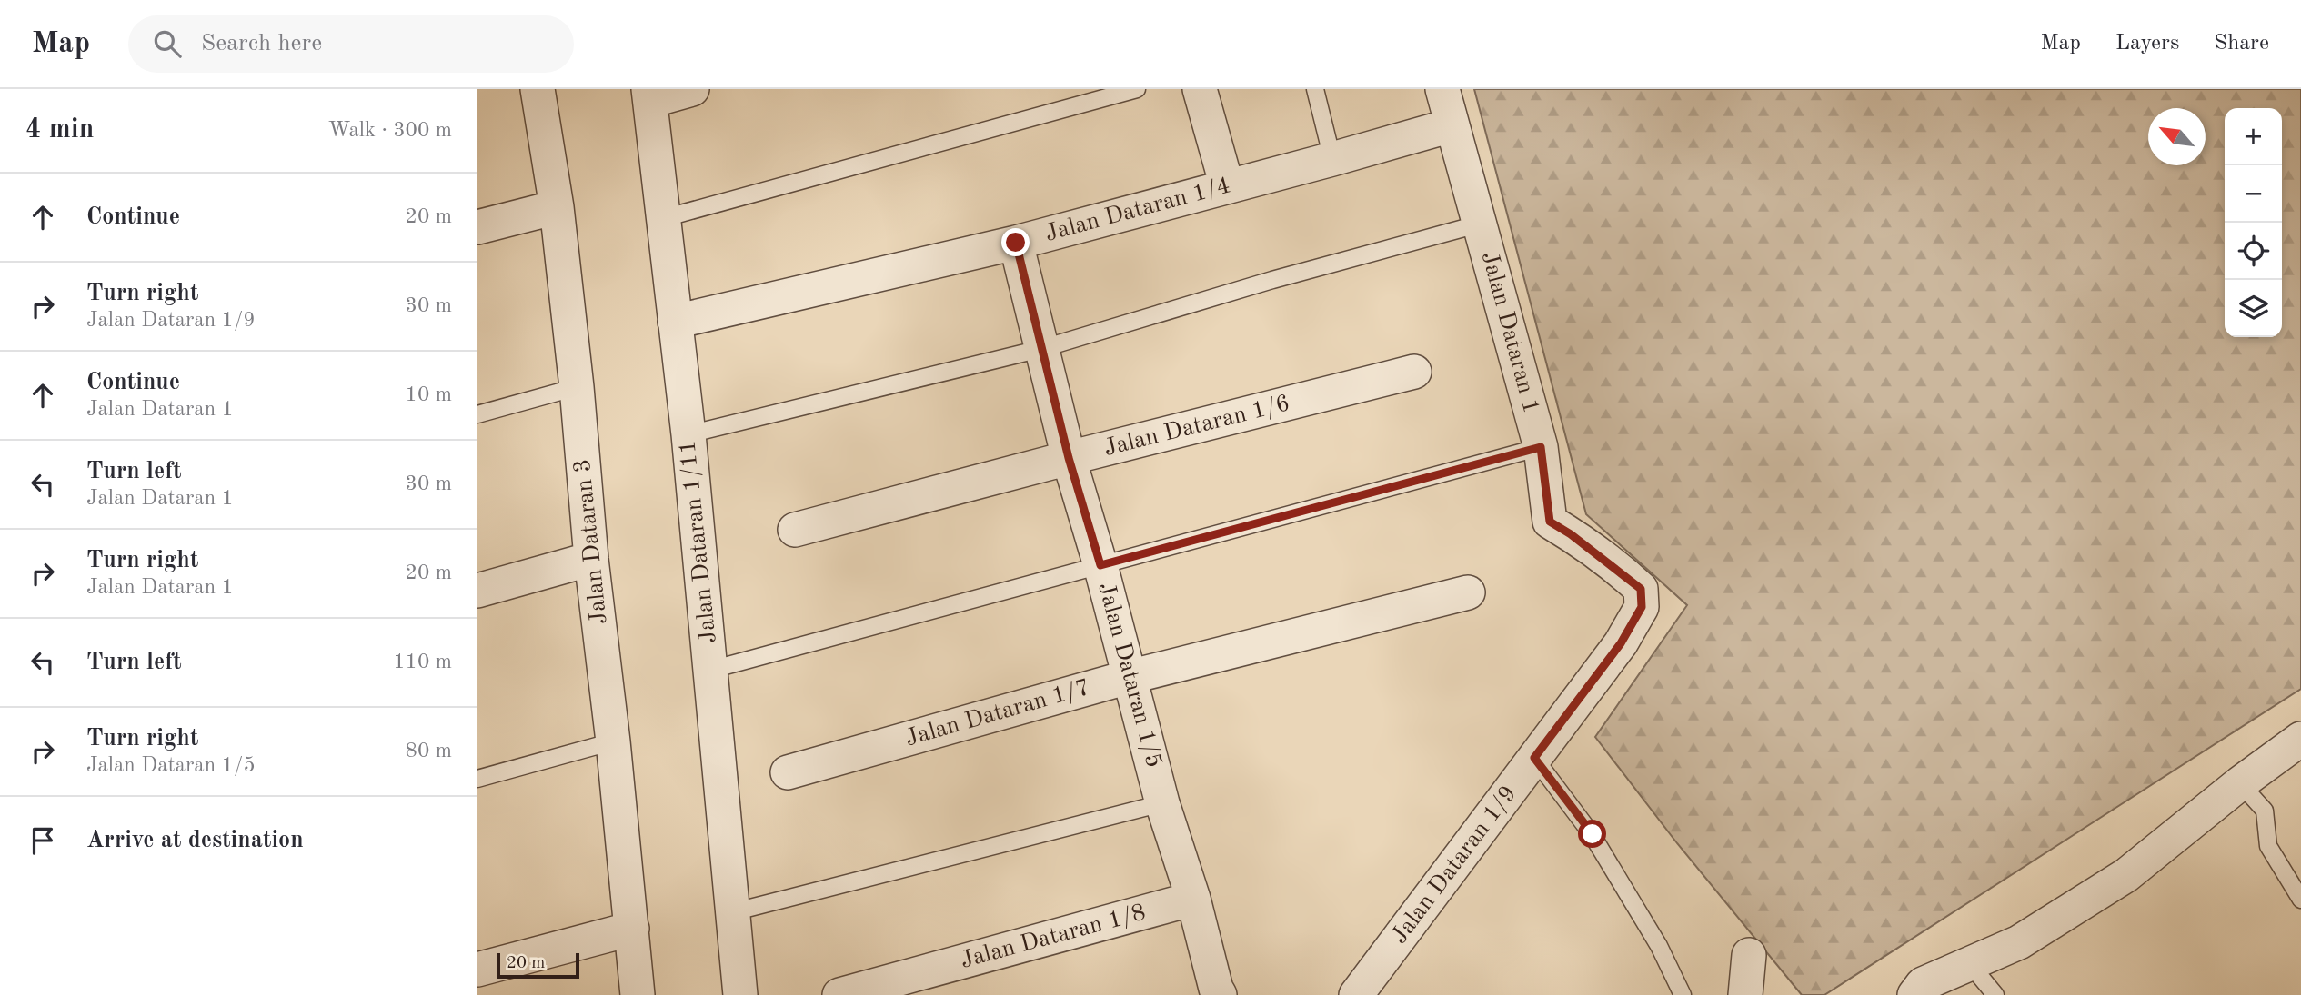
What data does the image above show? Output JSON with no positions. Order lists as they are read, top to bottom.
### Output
{
  "streets": {
    "street": [
      "Jalan Dataran 1/4",
      "Jalan Dataran 1",
      "Jalan Dataran 1/6",
      "Jalan Dataran 3",
      "Jalan Dataran 1/11",
      "Jalan Dataran 1/5",
      "Jalan Dataran 1/7",
      "Jalan Dataran 1/9",
      "Jalan Dataran 1/8"
    ]
  },
  "crossings": [
    ["Jalan Dataran 1/4", "Jalan Dataran 1"],
    ["Jalan Dataran 1/4", "Jalan Dataran 1/11"],
    ["Jalan Dataran 1/4", "Jalan Dataran 1/5"],
    ["Jalan Dataran 1", "Jalan Dataran 1/9"],
    ["Jalan Dataran 1/6", "Jalan Dataran 1/5"],
    ["Jalan Dataran 1/5", "Jalan Dataran 1/7"],
    ["Jalan Dataran 1/5", "Jalan Dataran 1/8"]
  ],
  "scale_bar": "20 m",
  "north": "top left",
  "page": {
    "header": "Map",
    "search": "Search here",
    "nav": ["Map", "Layers", "Share"],
    "heading": ["4 min", "Walk · 300 m"],
    "map_buttons": ["+", "−"],
    "list": [
      ["Continue", "20 m"],
      ["Turn right", "Jalan Dataran 1/9", "30 m"],
      ["Continue", "Jalan Dataran 1", "10 m"],
      ["Turn left", "Jalan Dataran 1", "30 m"],
      ["Turn right", "Jalan Dataran 1", "20 m"],
      ["Turn left", "110 m"],
      ["Turn right", "Jalan Dataran 1/5", "80 m"],
      "Arrive at destination"
    ],
    "scale": "20 m"
  }
}
